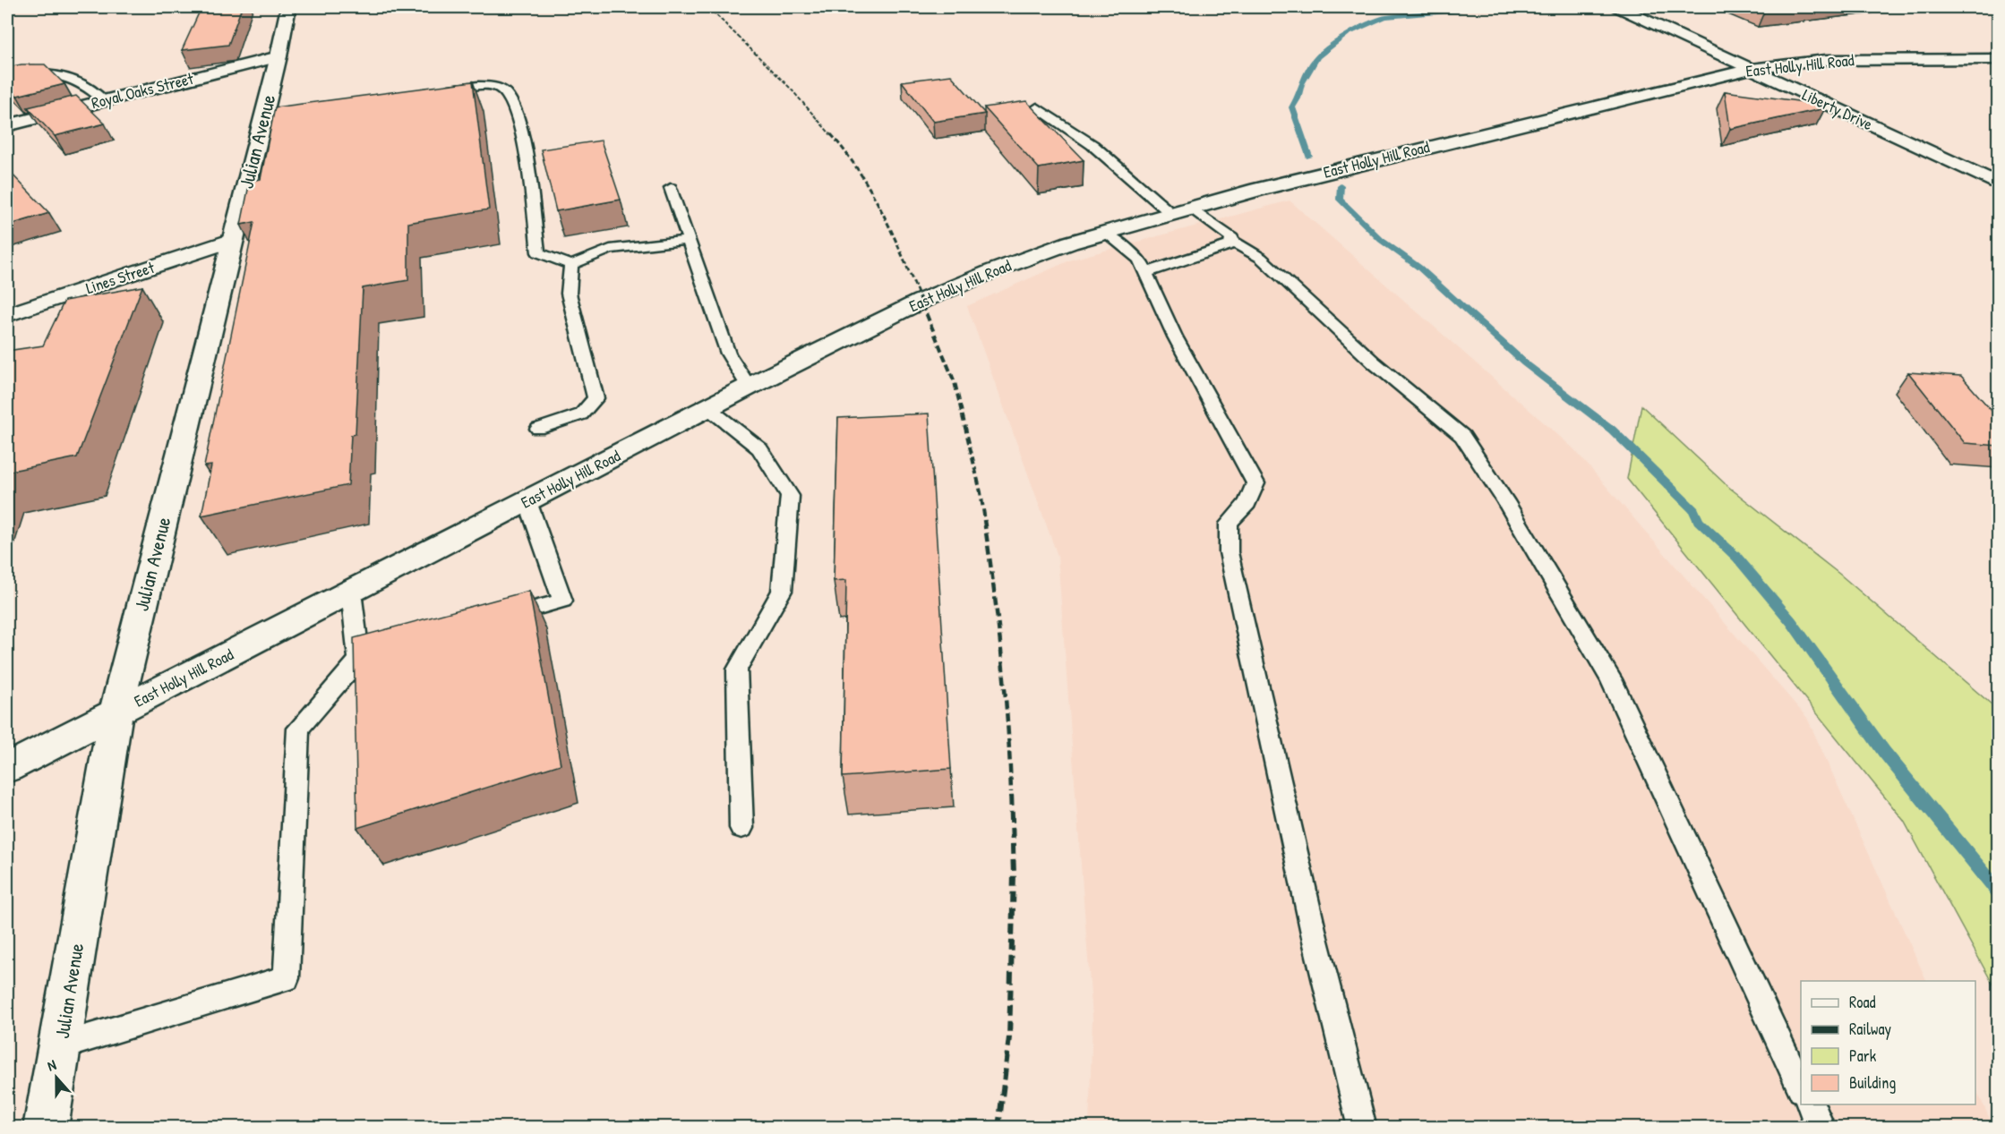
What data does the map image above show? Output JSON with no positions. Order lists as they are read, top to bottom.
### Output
{
  "streets": {
    "street": [
      "East Holly Hill Road",
      "Royal Oaks Street",
      "Liberty Drive",
      "Julian Avenue",
      "Lines Street"
    ]
  },
  "crossings": [
    ["East Holly Hill Road", "Liberty Drive"],
    ["East Holly Hill Road", "Julian Avenue"],
    ["Royal Oaks Street", "Julian Avenue"],
    ["Julian Avenue", "Lines Street"]
  ],
  "legend": [
    "Road",
    "Railway",
    "Park",
    "Building"
  ],
  "north": "top"
}
